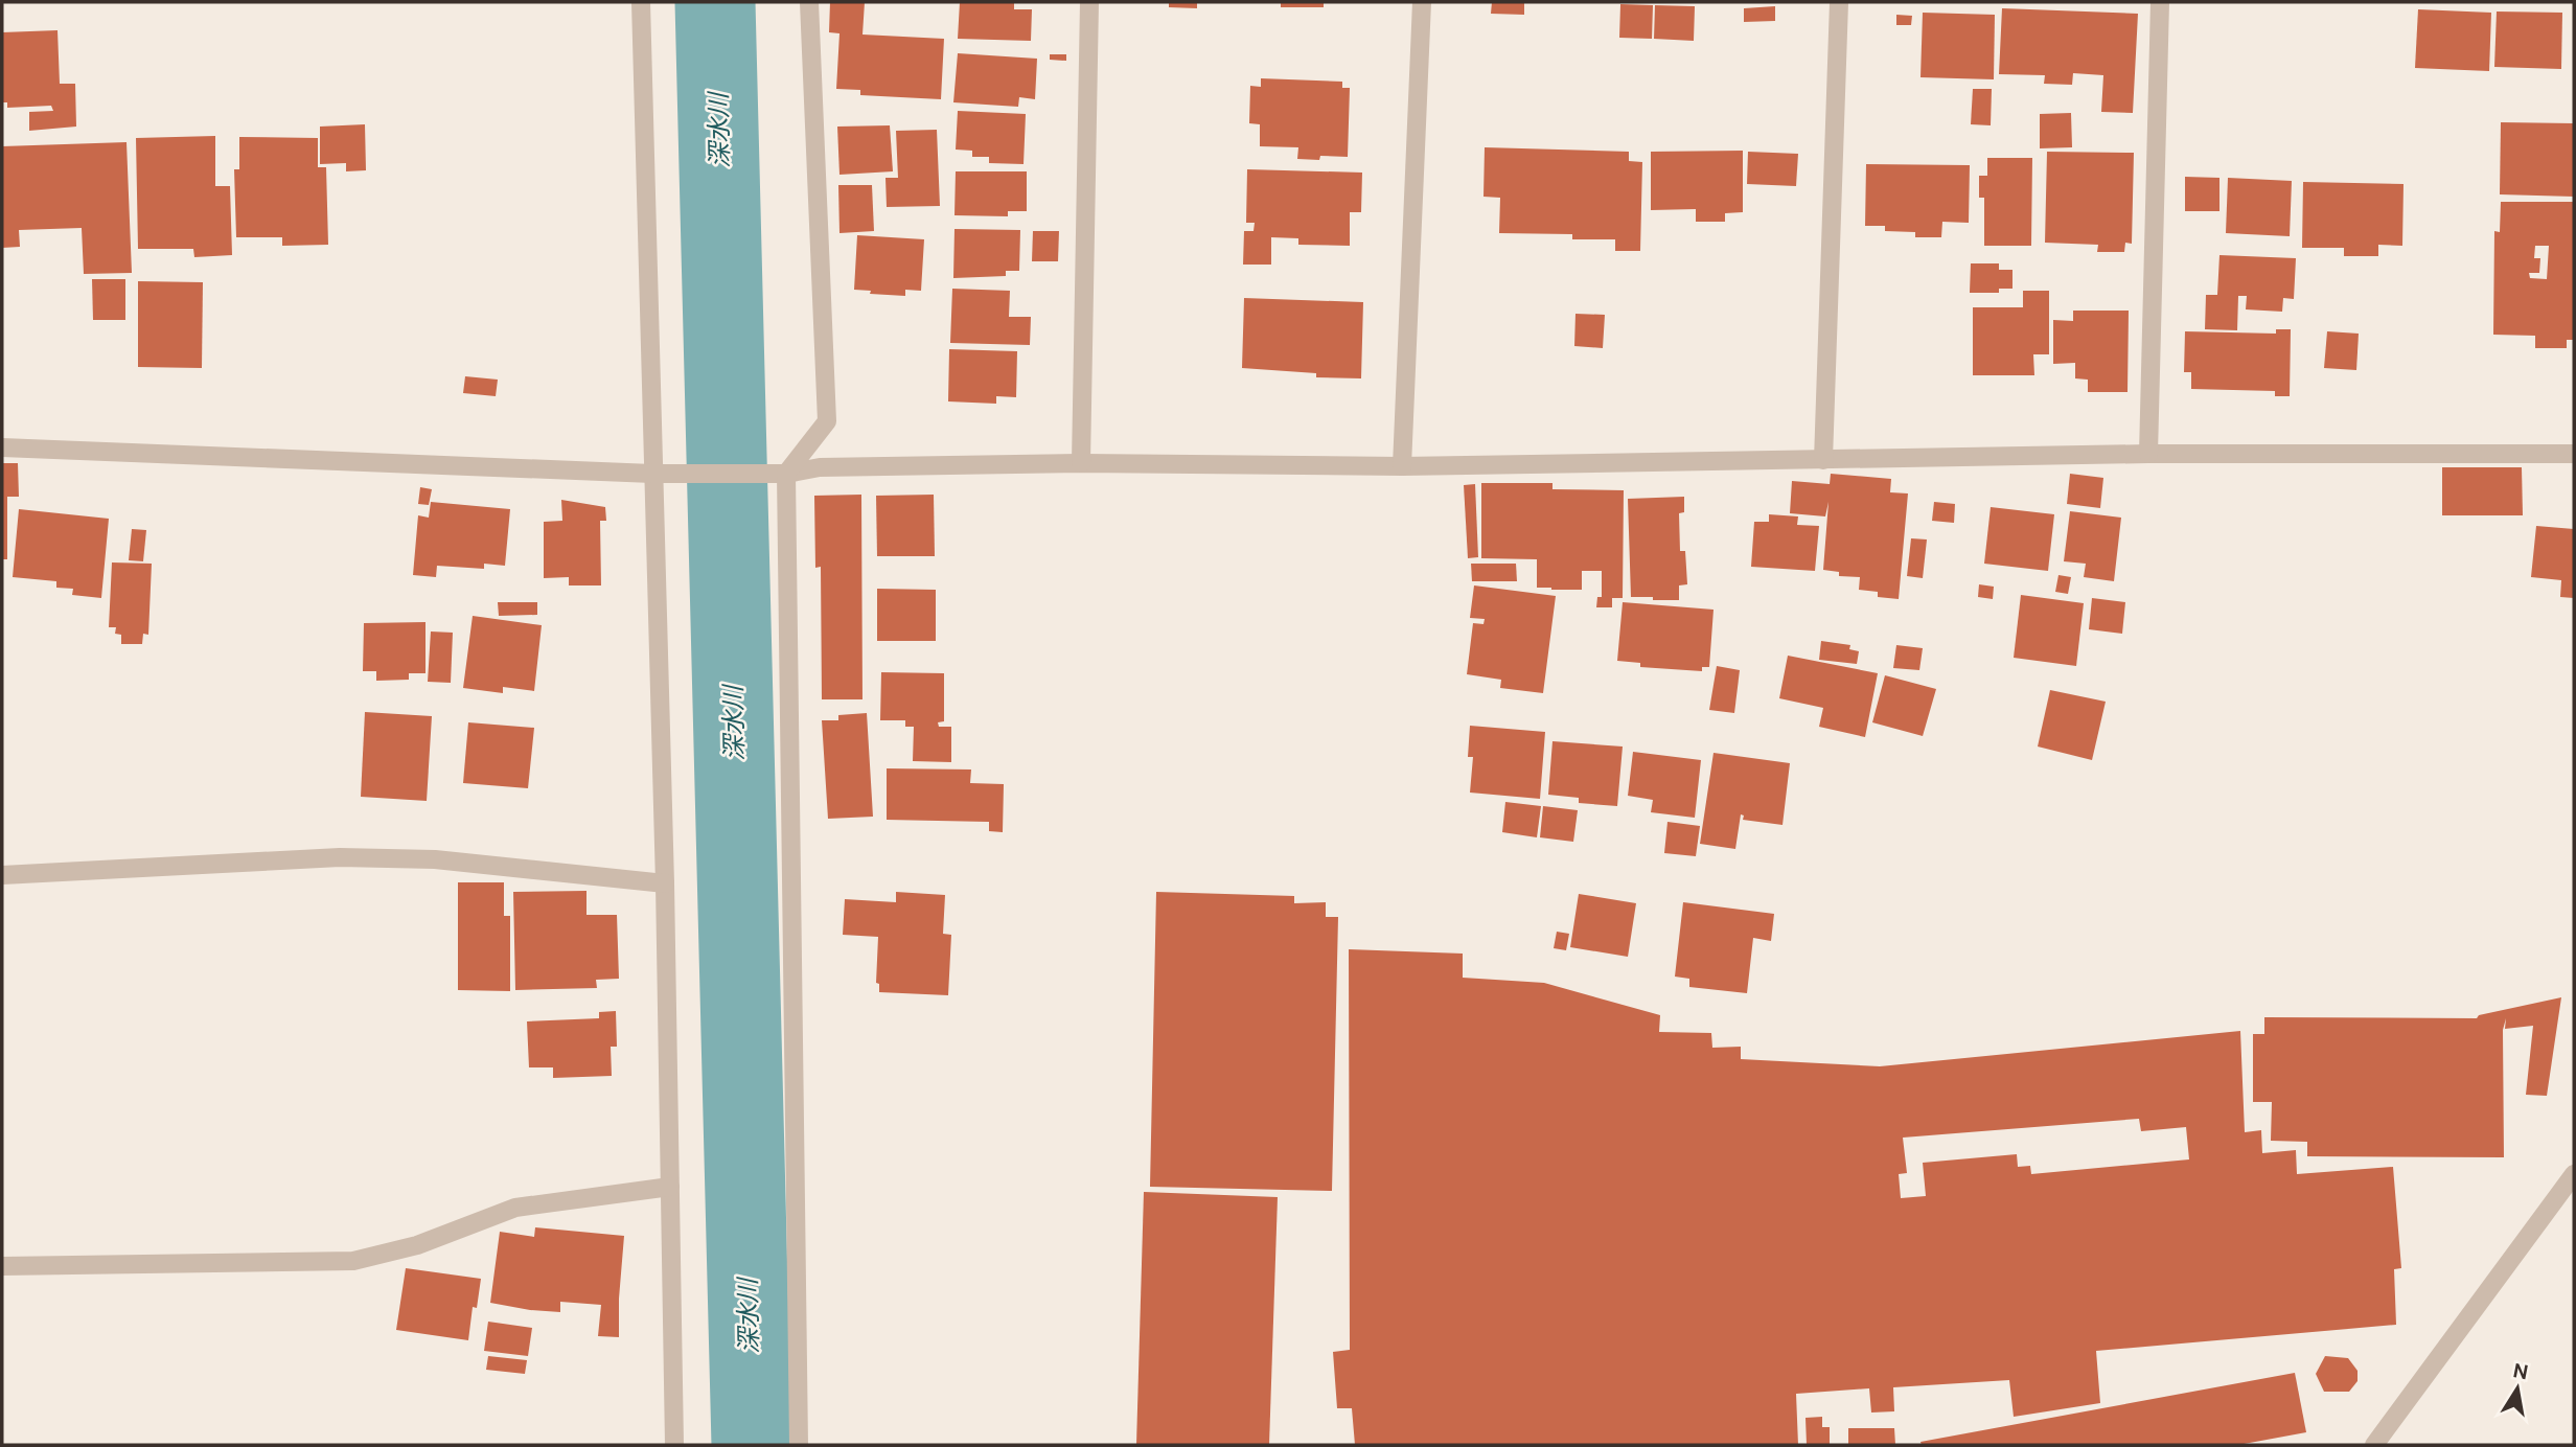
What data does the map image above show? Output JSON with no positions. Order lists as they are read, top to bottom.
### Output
{
  "water": ["深水川"],
  "north": "top"
}
